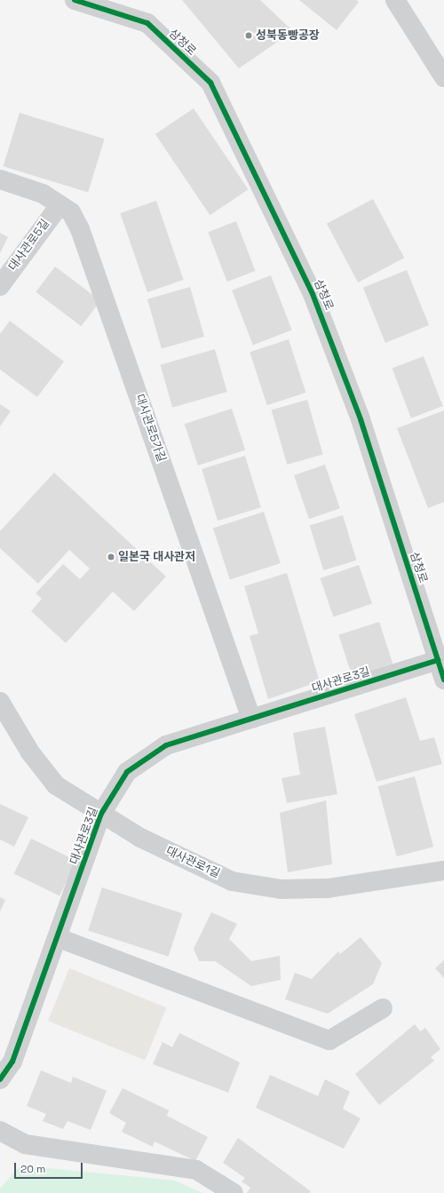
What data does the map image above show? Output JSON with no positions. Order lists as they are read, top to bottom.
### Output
{
  "streets": {
    "street": [
      "삼청로",
      "대사관로5길",
      "대사관로5가길",
      "대사관로3길",
      "대사관로1길"
    ]
  },
  "crossings": [
    ["삼청로", "대사관로3길"],
    ["대사관로5길", "대사관로5가길"],
    ["대사관로5가길", "대사관로3길"],
    ["대사관로3길", "대사관로1길"]
  ],
  "places": ["성북동빵공장", "일본국 대사관저"],
  "scale_bar": "20 m"
}
